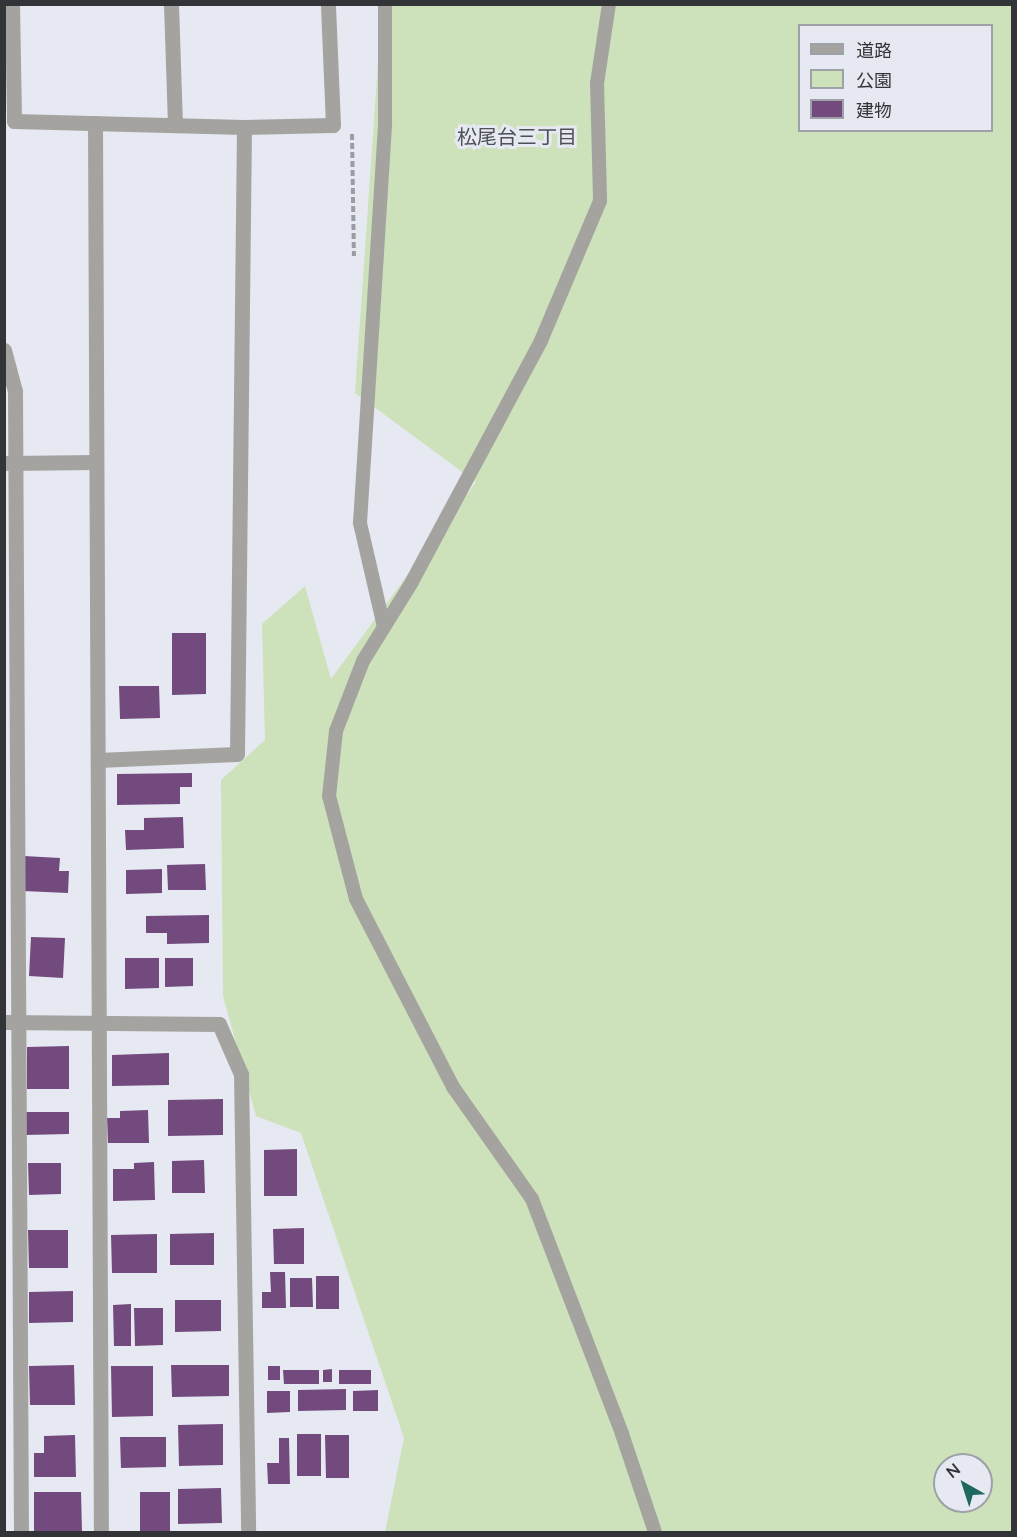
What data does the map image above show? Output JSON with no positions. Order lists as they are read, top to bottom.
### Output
{
  "districts": ["松尾台三丁目"],
  "legend": ["道路", "公園", "建物"],
  "north": "top left"
}
